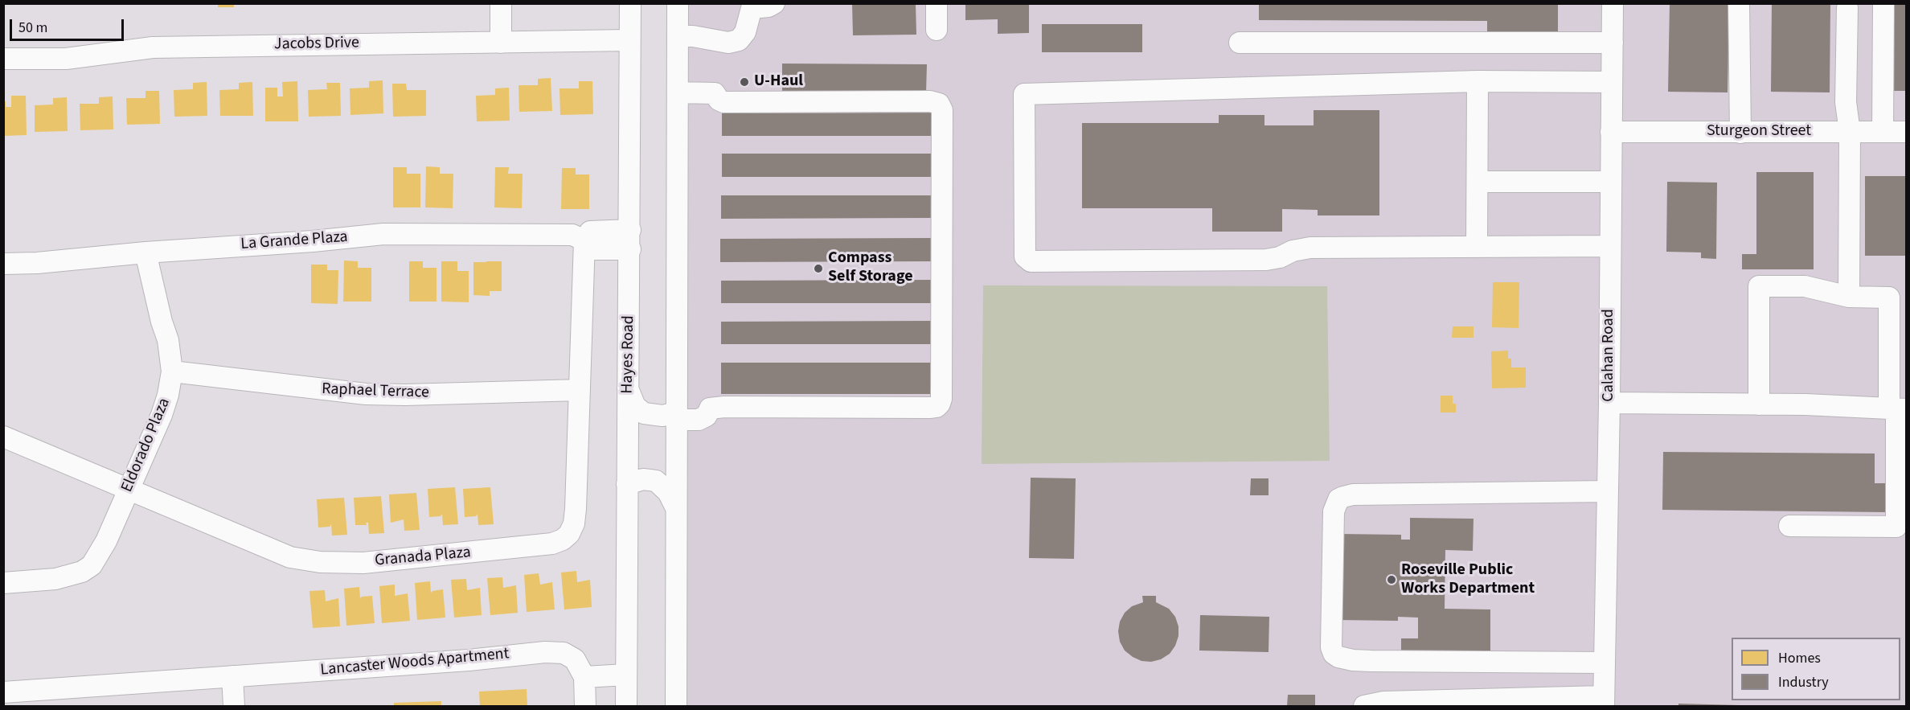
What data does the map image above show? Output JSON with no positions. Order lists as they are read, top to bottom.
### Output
{
  "streets": {
    "street": [
      "Jacobs Drive",
      "Sturgeon Street",
      "La Grande Plaza",
      "Hayes Road",
      "Calahan Road",
      "Raphael Terrace",
      "Eldorado Plaza",
      "Granada Plaza",
      "Lancaster Woods Apartment"
    ]
  },
  "crossings": [
    ["Jacobs Drive", "Hayes Road"],
    ["Sturgeon Street", "Calahan Road"],
    ["La Grande Plaza", "Eldorado Plaza"],
    ["La Grande Plaza", "Granada Plaza"],
    ["Raphael Terrace", "Eldorado Plaza"],
    ["Raphael Terrace", "Granada Plaza"],
    ["Eldorado Plaza", "Granada Plaza"]
  ],
  "places": ["U-Haul", "Compass Self Storage", "Roseville Public Works Department"],
  "legend": ["Homes", "Industry"],
  "scale_bar": "50 m"
}
